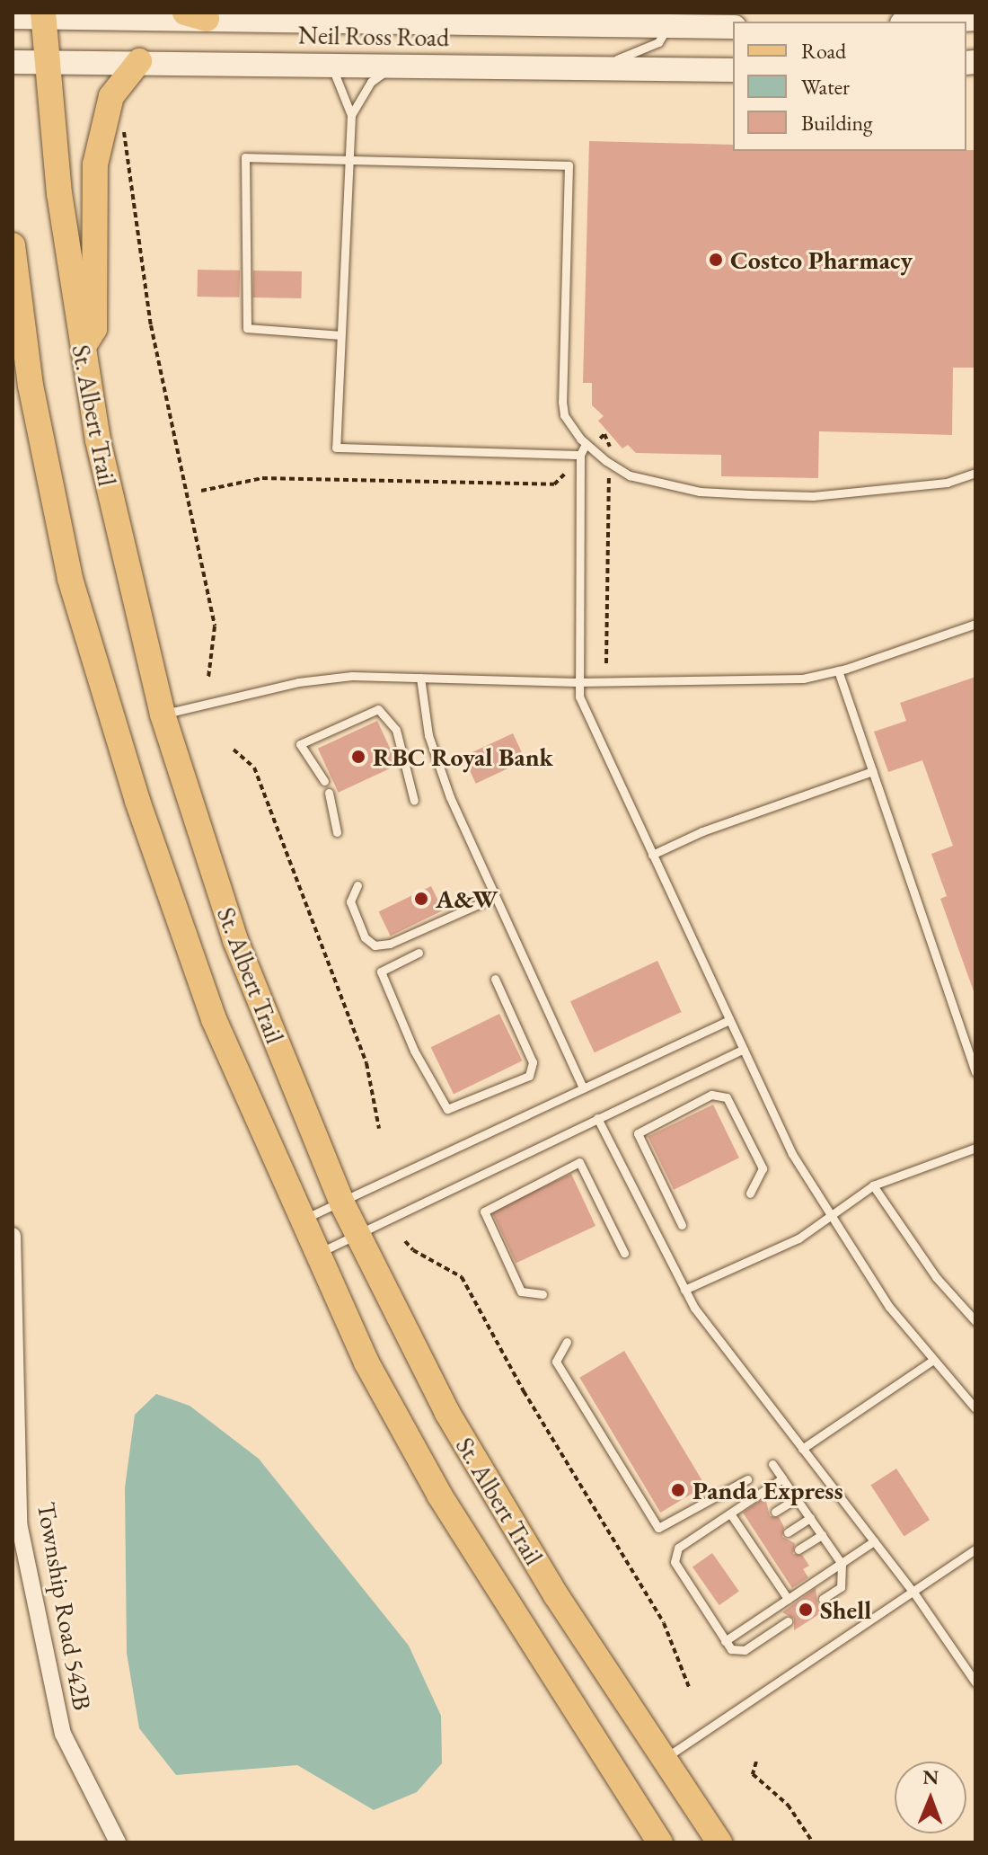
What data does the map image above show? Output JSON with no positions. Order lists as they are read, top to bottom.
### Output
{
  "streets": {
    "main road": ["Neil Ross Road", "St. Albert Trail"],
    "street": ["Township Road 542B"]
  },
  "crossings": [
    ["Neil Ross Road", "St. Albert Trail"]
  ],
  "places": [
    "Costco Pharmacy",
    "RBC Royal Bank",
    "A&W",
    "Panda Express",
    "Shell"
  ],
  "legend": ["Road", "Water", "Building"],
  "north": "top"
}
